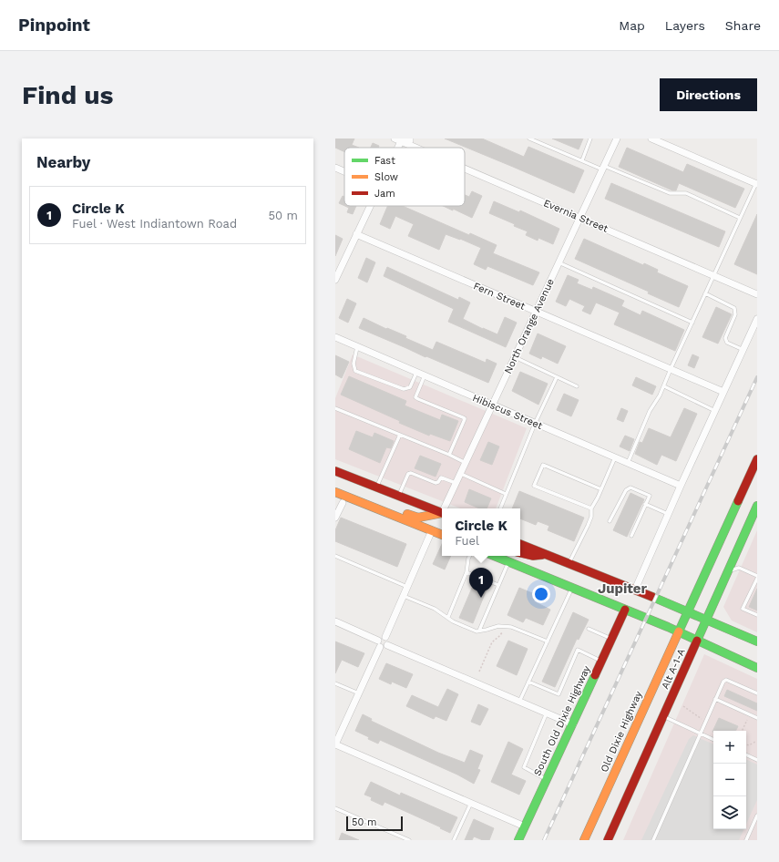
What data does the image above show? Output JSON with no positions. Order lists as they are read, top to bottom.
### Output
{
  "streets": {
    "main road": ["Alt A-1-A", "South Old Dixie Highway", "Old Dixie Highway"],
    "street": [
      "Evernia Street",
      "Fern Street",
      "North Orange Avenue",
      "Hibiscus Street"
    ]
  },
  "crossings": [
    ["Evernia Street", "North Orange Avenue"],
    ["Fern Street", "North Orange Avenue"],
    ["North Orange Avenue", "Hibiscus Street"],
    ["Alt A-1-A", "Old Dixie Highway"]
  ],
  "districts": ["Jupiter"],
  "legend": ["Fast", "Slow", "Jam"],
  "scale_bar": "50 m",
  "page": {
    "header": "Pinpoint",
    "nav": ["Map", "Layers", "Share"],
    "buttons": "Directions",
    "title": "Find us",
    "heading": "Nearby",
    "list": [
      {
        "mark": "1",
        "name": "Circle K",
        "note": "Fuel · West Indiantown Road",
        "value": "50 m"
      }
    ],
    "popup": ["Circle K", "Fuel"],
    "pins": "1",
    "map_buttons": ["+", "−"],
    "scale": "50 m"
  }
}
